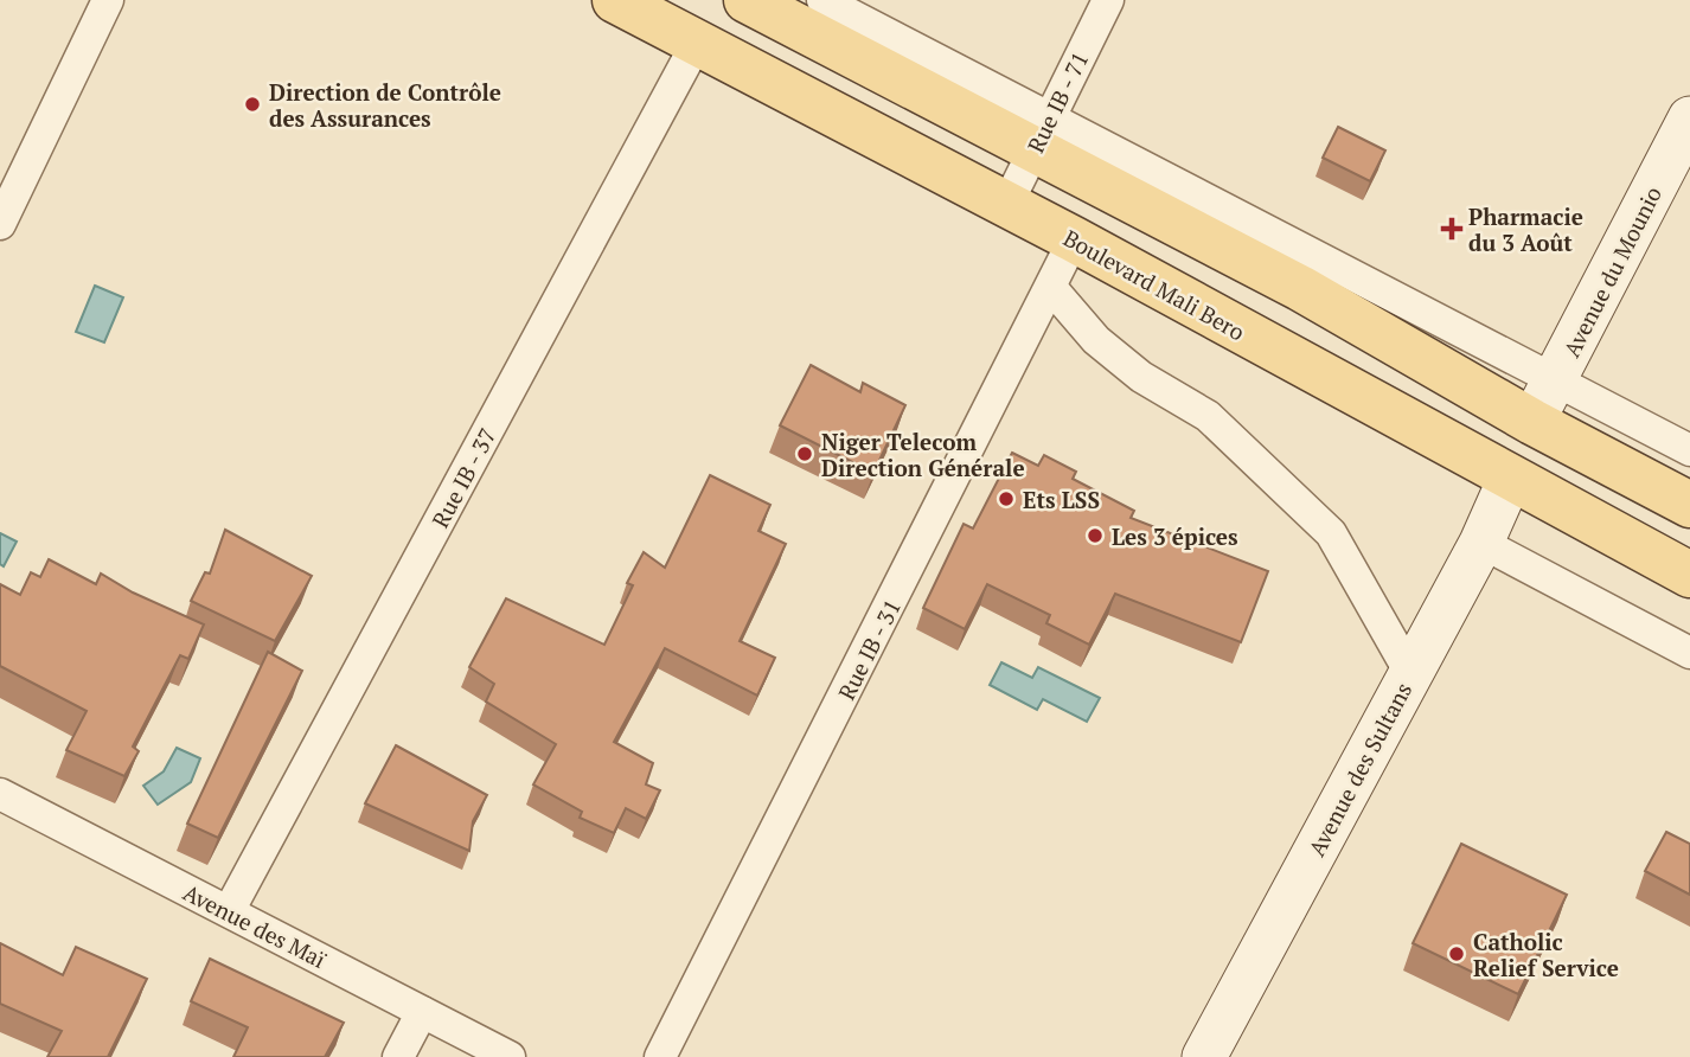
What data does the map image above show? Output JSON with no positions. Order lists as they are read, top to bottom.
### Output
{
  "streets": {
    "main road": ["Boulevard Mali Bero"],
    "street": [
      "Rue IB - 71",
      "Avenue du Mounio",
      "Rue IB - 37",
      "Rue IB - 31",
      "Avenue des Sultans",
      "Avenue des Maï"
    ]
  },
  "crossings": [
    ["Rue IB - 71", "Boulevard Mali Bero"],
    ["Boulevard Mali Bero", "Rue IB - 37"],
    ["Boulevard Mali Bero", "Rue IB - 31"],
    ["Boulevard Mali Bero", "Avenue des Sultans"],
    ["Rue IB - 37", "Avenue des Maï"]
  ],
  "places": {
    "other": [
      "Direction de Contrôle des Assurances",
      "Niger Telecom Direction Générale",
      "Ets LSS",
      "Les 3 épices",
      "Catholic Relief Service"
    ],
    "health": ["Pharmacie du 3 Août"]
  }
}
